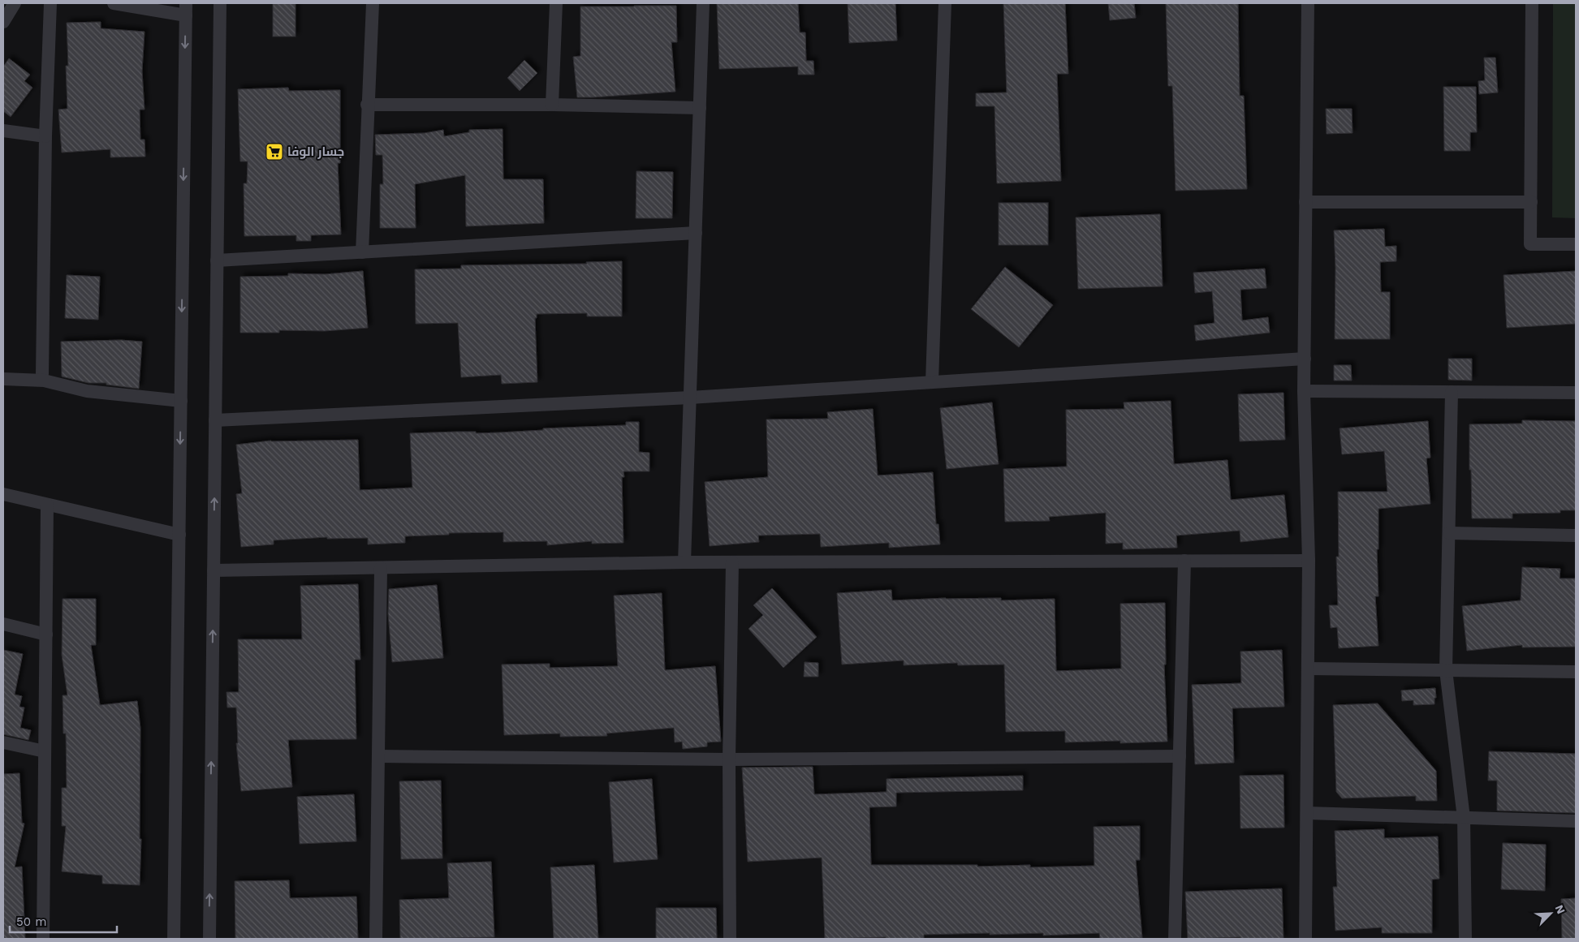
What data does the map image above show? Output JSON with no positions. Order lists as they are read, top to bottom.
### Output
{
  "places": {
    "supermarket": ["جسار الوفا"]
  },
  "scale_bar": "50 m",
  "north": "top right"
}
